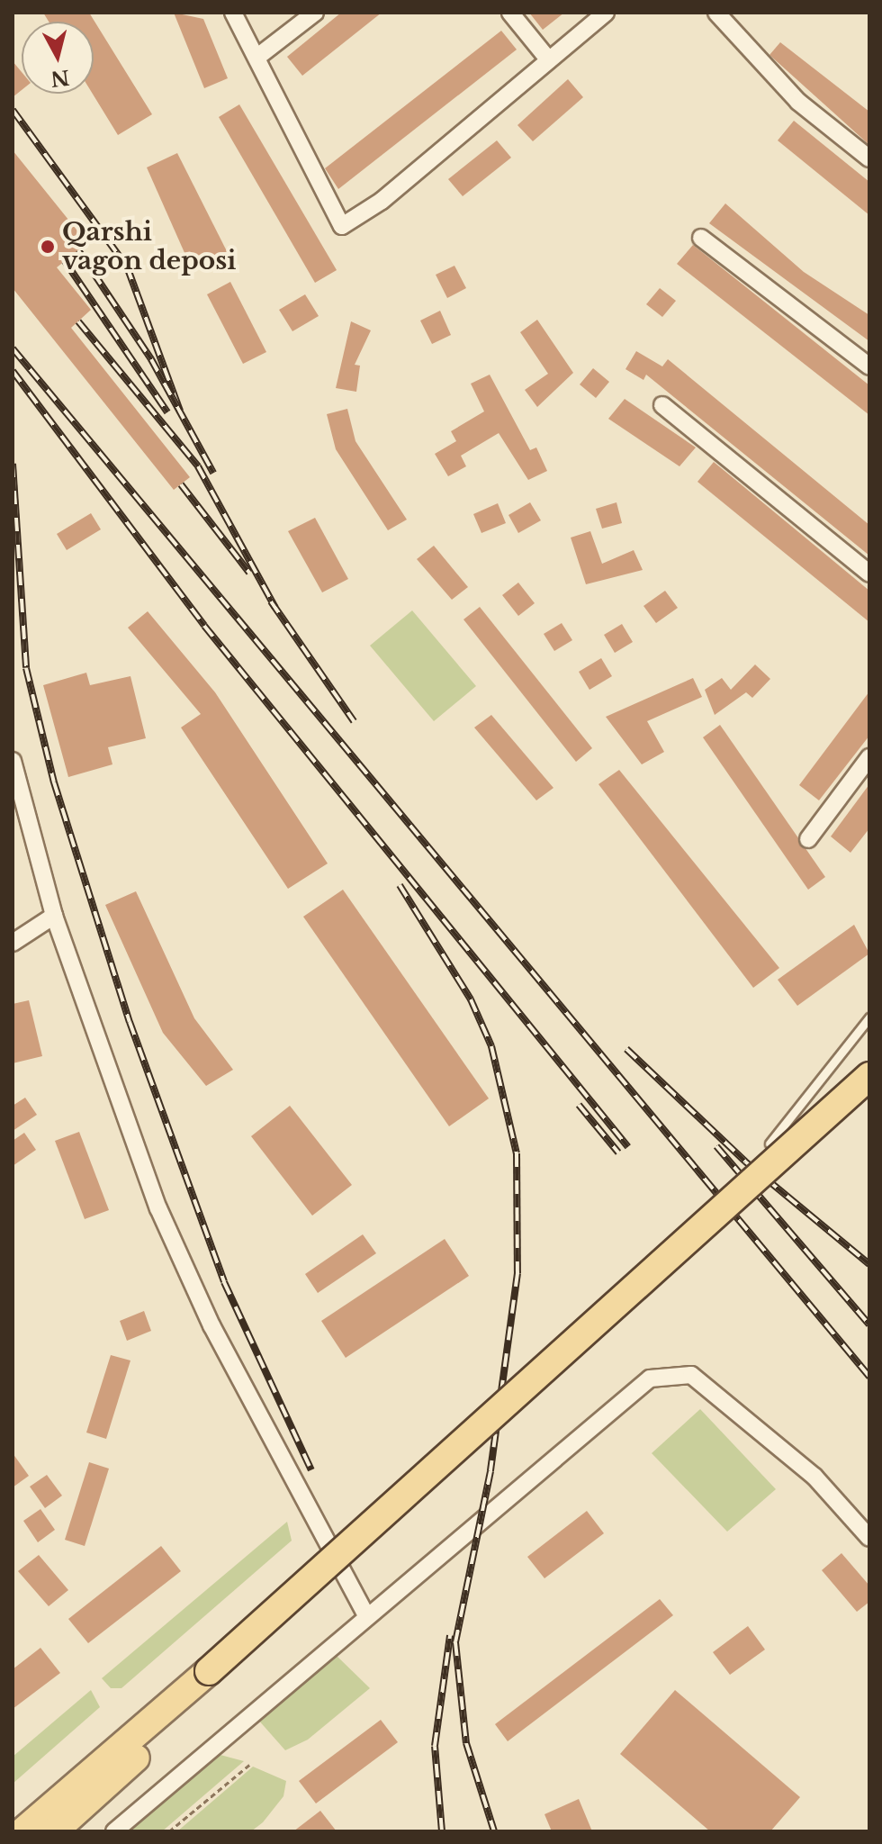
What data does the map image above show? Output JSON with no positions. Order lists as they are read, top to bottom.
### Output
{
  "places": ["Qarshi vagon deposi"],
  "north": "bottom"
}
